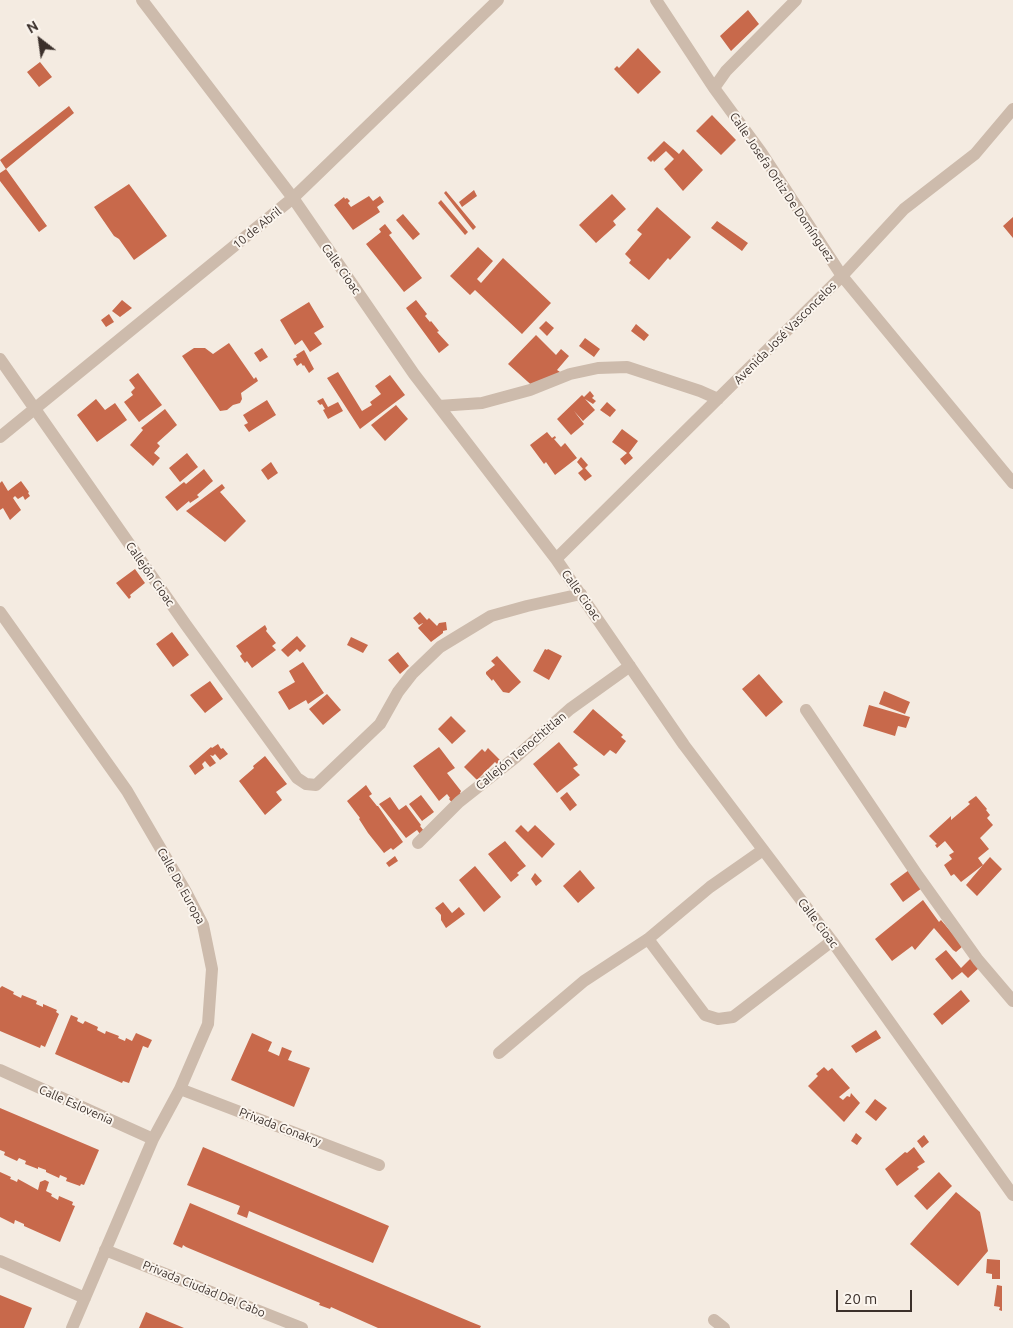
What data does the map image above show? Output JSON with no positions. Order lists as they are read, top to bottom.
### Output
{
  "streets": {
    "street": [
      "Calle Josefa Ortiz De Domínguez",
      "10 de Abril",
      "Calle Cioac",
      "Avenida José Vasconcelos",
      "Callejón Cioac",
      "Callejón Tenochtitlan",
      "Calle De Europa",
      "Calle Eslovenia",
      "Privada Conakry",
      "Privada Ciudad Del Cabo"
    ]
  },
  "crossings": [
    ["Calle Josefa Ortiz De Domínguez", "Avenida José Vasconcelos"],
    ["10 de Abril", "Calle Cioac"],
    ["10 de Abril", "Callejón Cioac"],
    ["Calle Cioac", "Avenida José Vasconcelos"],
    ["Calle Cioac", "Callejón Cioac"],
    ["Calle Cioac", "Callejón Tenochtitlan"],
    ["Calle De Europa", "Calle Eslovenia"],
    ["Calle De Europa", "Privada Conakry"],
    ["Calle De Europa", "Privada Ciudad Del Cabo"]
  ],
  "scale_bar": "20 m",
  "north": "top left"
}
